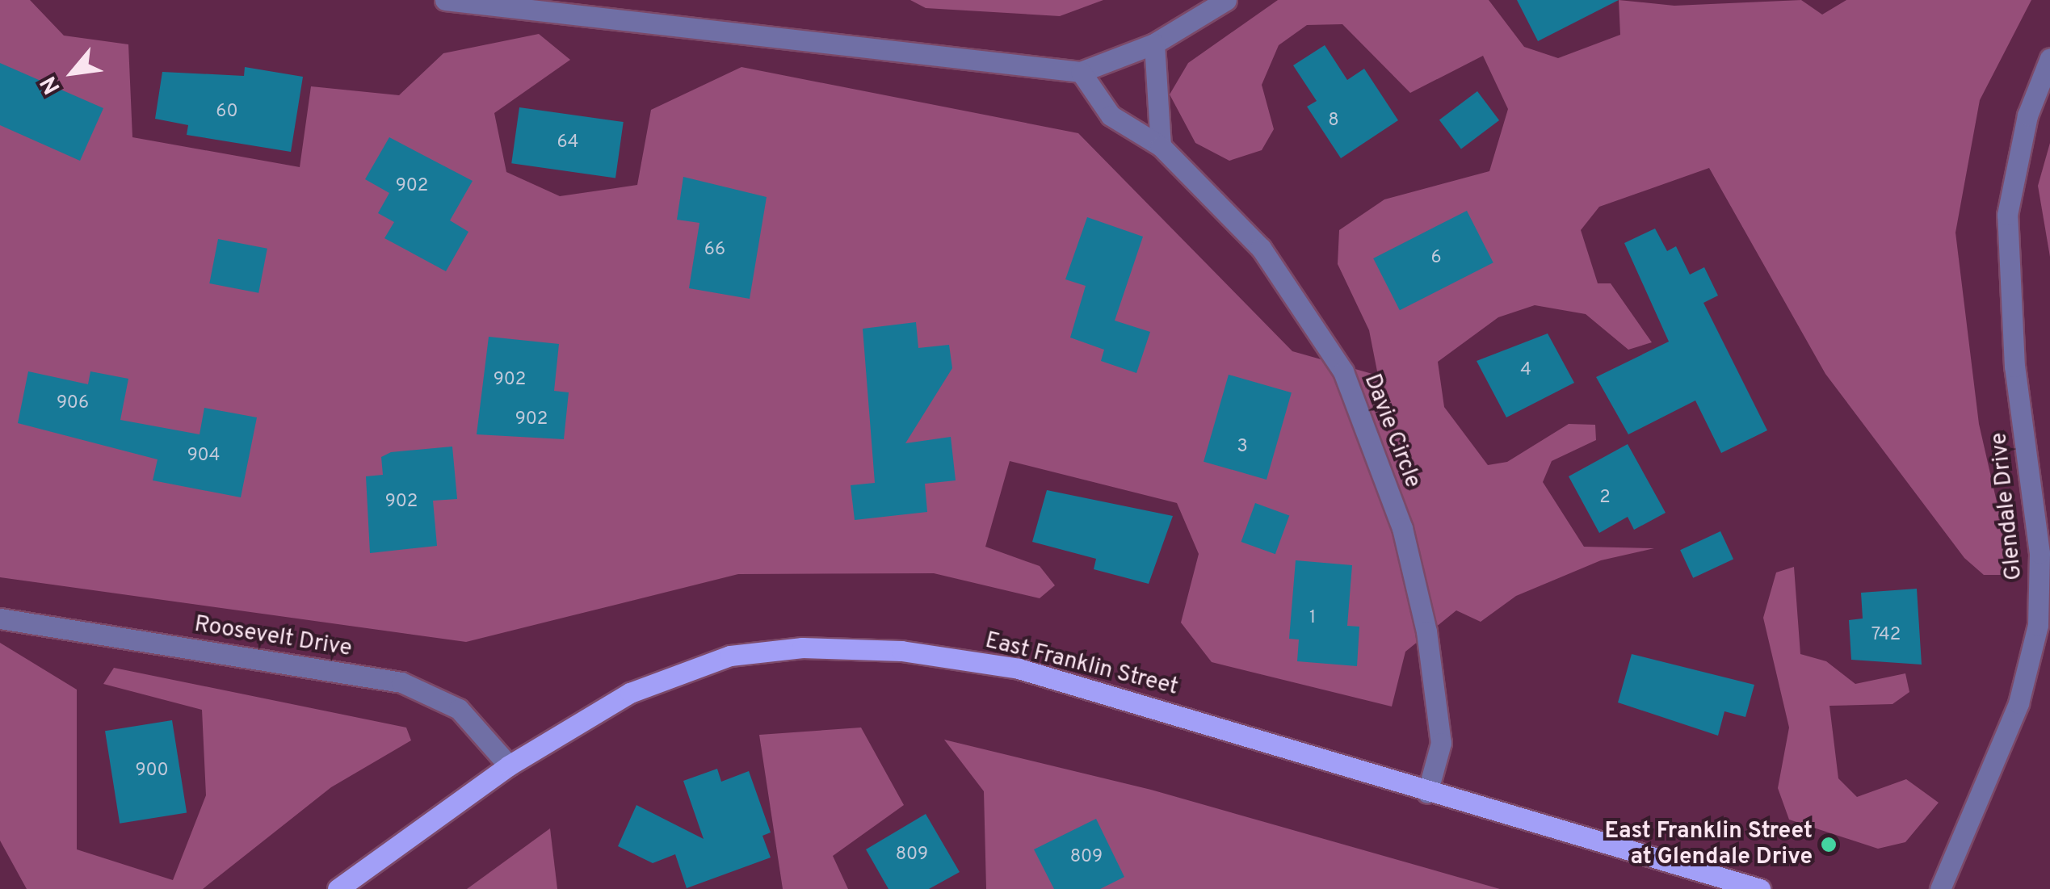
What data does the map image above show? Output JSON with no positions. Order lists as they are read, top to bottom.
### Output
{
  "streets": {
    "main road": ["East Franklin Street"],
    "street": ["Davie Circle", "Glendale Drive", "Roosevelt Drive"]
  },
  "crossings": [
    ["Davie Circle", "East Franklin Street"],
    ["Roosevelt Drive", "East Franklin Street"]
  ],
  "places": ["East Franklin Street at Glendale Drive"],
  "house_numbers": [
    "60",
    "8",
    "64",
    "902",
    "66",
    "6",
    "4",
    "902",
    "906",
    "902",
    "3",
    "904",
    "2",
    "902",
    "1",
    "742",
    "900",
    "809",
    "809"
  ],
  "north": "bottom left"
}
